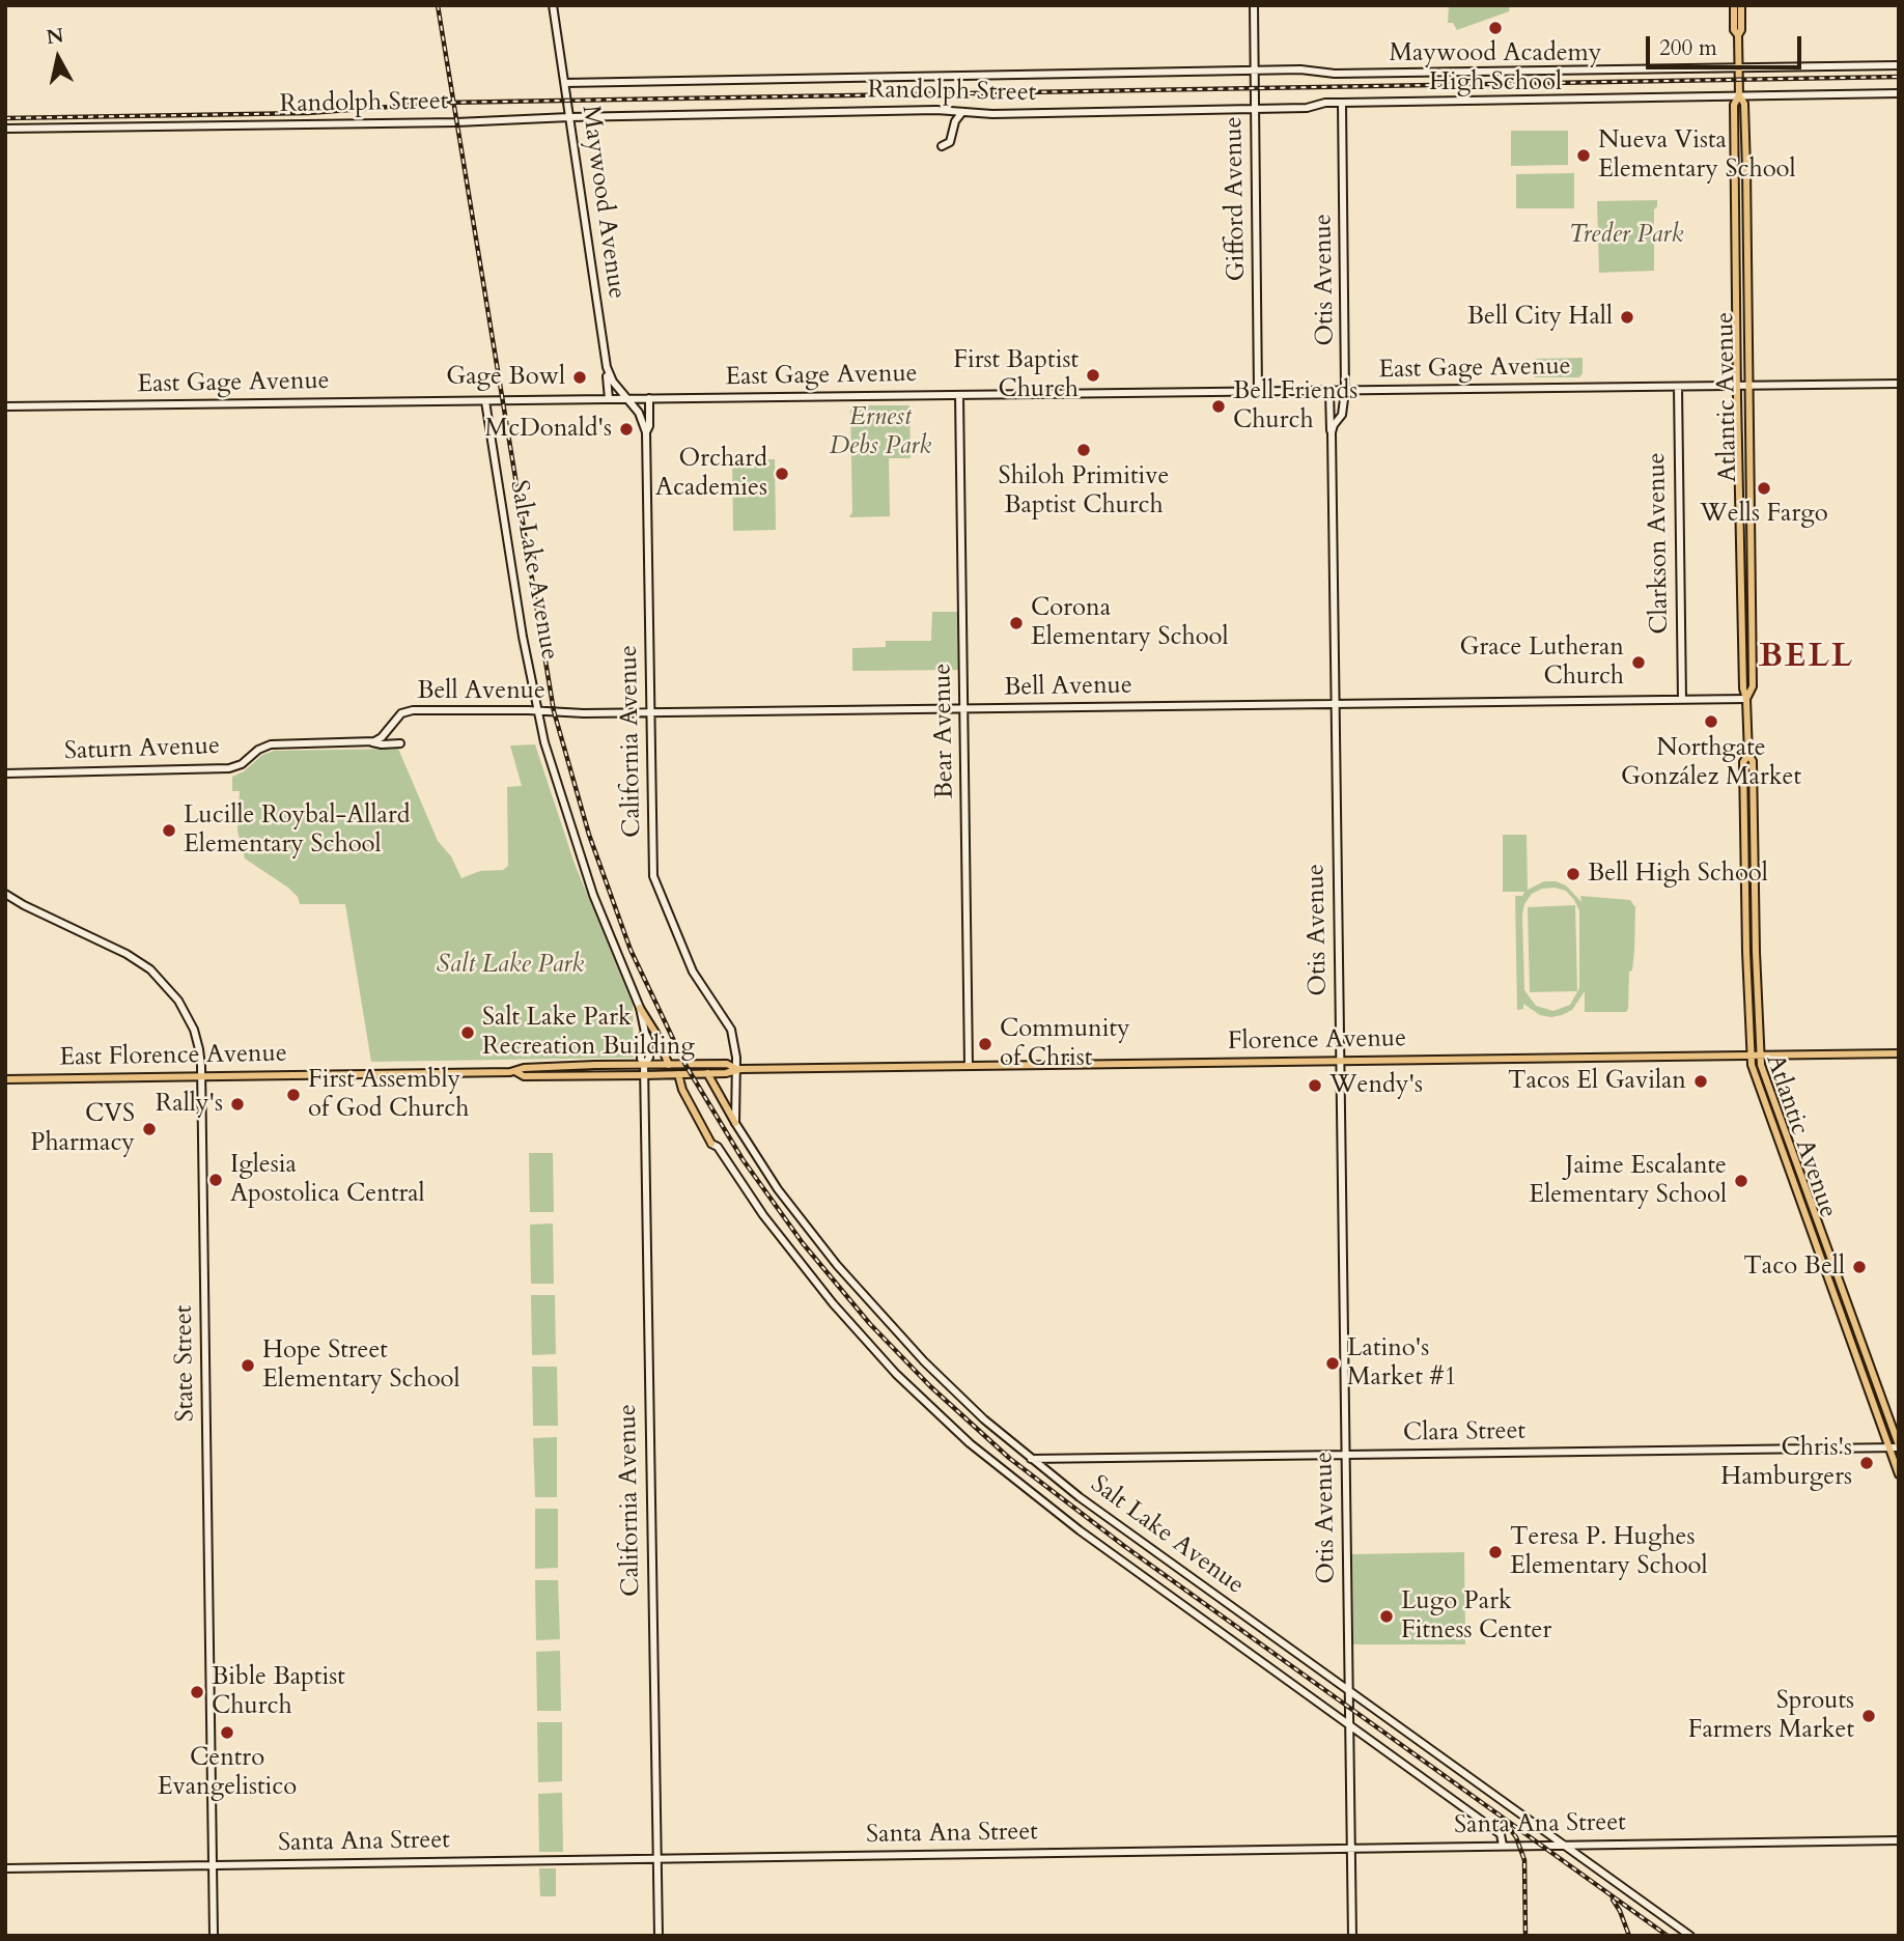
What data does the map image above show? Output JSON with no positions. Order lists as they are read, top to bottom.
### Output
{
  "streets": {
    "main road": ["Atlantic Avenue", "Florence Avenue", "East Florence Avenue"],
    "street": [
      "Randolph Street",
      "Gifford Avenue",
      "Maywood Avenue",
      "Otis Avenue",
      "East Gage Avenue",
      "Clarkson Avenue",
      "Salt Lake Avenue",
      "Bell Avenue",
      "Bear Avenue",
      "California Avenue",
      "Saturn Avenue",
      "State Street",
      "Clara Street",
      "Santa Ana Street"
    ]
  },
  "crossings": [
    ["Randolph Street", "Gifford Avenue"],
    ["Randolph Street", "Maywood Avenue"],
    ["Randolph Street", "Otis Avenue"],
    ["Randolph Street", "Atlantic Avenue"],
    ["Gifford Avenue", "East Gage Avenue"],
    ["Maywood Avenue", "East Gage Avenue"],
    ["Maywood Avenue", "California Avenue"],
    ["Otis Avenue", "East Gage Avenue"],
    ["Otis Avenue", "Salt Lake Avenue"],
    ["Otis Avenue", "Bell Avenue"],
    ["Otis Avenue", "Florence Avenue"],
    ["Otis Avenue", "Clara Street"],
    ["Otis Avenue", "Santa Ana Street"],
    ["East Gage Avenue", "Atlantic Avenue"],
    ["East Gage Avenue", "Clarkson Avenue"],
    ["East Gage Avenue", "Salt Lake Avenue"],
    ["East Gage Avenue", "Bear Avenue"],
    ["East Gage Avenue", "California Avenue"],
    ["Atlantic Avenue", "Bell Avenue"],
    ["Atlantic Avenue", "Florence Avenue"],
    ["Atlantic Avenue", "Clara Street"],
    ["Clarkson Avenue", "Bell Avenue"],
    ["Salt Lake Avenue", "Bell Avenue"],
    ["Salt Lake Avenue", "California Avenue"],
    ["Salt Lake Avenue", "East Florence Avenue"],
    ["Salt Lake Avenue", "Clara Street"],
    ["Salt Lake Avenue", "Santa Ana Street"],
    ["Bell Avenue", "Bear Avenue"],
    ["Bell Avenue", "California Avenue"],
    ["Bell Avenue", "Saturn Avenue"],
    ["Bear Avenue", "Florence Avenue"],
    ["California Avenue", "Florence Avenue"],
    ["California Avenue", "East Florence Avenue"],
    ["California Avenue", "Santa Ana Street"],
    ["Florence Avenue", "East Florence Avenue"],
    ["East Florence Avenue", "State Street"],
    ["State Street", "Santa Ana Street"]
  ],
  "districts": ["BELL"],
  "parks": ["Treder Park", "Ernest Debs Park", "Salt Lake Park"],
  "places": [
    "Maywood Academy High School",
    "Nueva Vista Elementary School",
    "Bell City Hall",
    "First Baptist Church",
    "Gage Bowl",
    "Bell Friends Church",
    "McDonald's",
    "Shiloh Primitive Baptist Church",
    "Orchard Academies",
    "Wells Fargo",
    "Corona Elementary School",
    "Grace Lutheran Church",
    "Northgate González Market",
    "Lucille Roybal-Allard Elementary School",
    "Bell High School",
    "Salt Lake Park Recreation Building",
    "Community of Christ",
    "Tacos El Gavilan",
    "Wendy's",
    "First Assembly of God Church",
    "Rally's",
    "CVS Pharmacy",
    "Iglesia Apostolica Central",
    "Jaime Escalante Elementary School",
    "Taco Bell",
    "Latino's Market #1",
    "Hope Street Elementary School",
    "Chris's Hamburgers",
    "Teresa P. Hughes Elementary School",
    "Lugo Park Fitness Center",
    "Bible Baptist Church",
    "Sprouts Farmers Market",
    "Centro Evangelistico"
  ],
  "scale_bar": "200 m",
  "north": "top"
}
